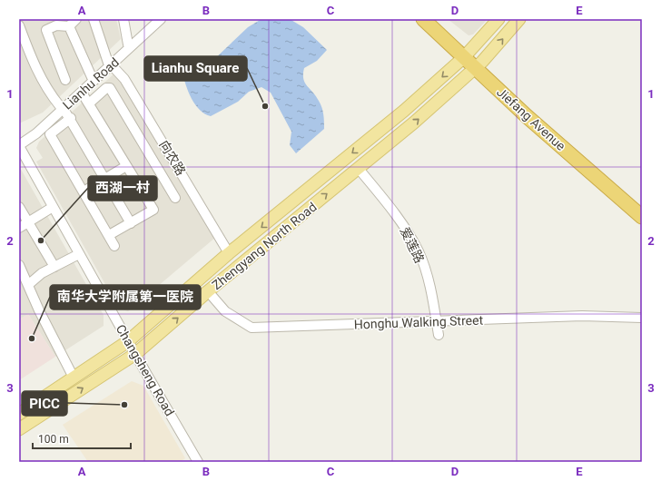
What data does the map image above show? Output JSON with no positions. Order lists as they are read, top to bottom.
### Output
{
  "streets": {
    "highway": ["Jiefang Avenue"],
    "main road": ["Zhengyang North Road"],
    "street": [
      "Lianhu Road",
      "向农路",
      "爱莲路",
      "Honghu Walking Street",
      "Changsheng Road"
    ]
  },
  "crossings": [
    ["Lianhu Road", "向农路"],
    ["Lianhu Road", "Changsheng Road"],
    ["Jiefang Avenue", "Zhengyang North Road"],
    ["向农路", "Zhengyang North Road"],
    ["爱莲路", "Zhengyang North Road"],
    ["爱莲路", "Honghu Walking Street"],
    ["Zhengyang North Road", "Honghu Walking Street"],
    ["Zhengyang North Road", "Changsheng Road"]
  ],
  "places": [
    "Lianhu Square",
    "西湖一村",
    "南华大学附属第一医院",
    "PICC"
  ],
  "scale_bar": "100 m",
  "grid": {
    "columns": [
      "A",
      "B",
      "C",
      "D",
      "E"
    ],
    "rows": ["1", "2", "3"]
  }
}
